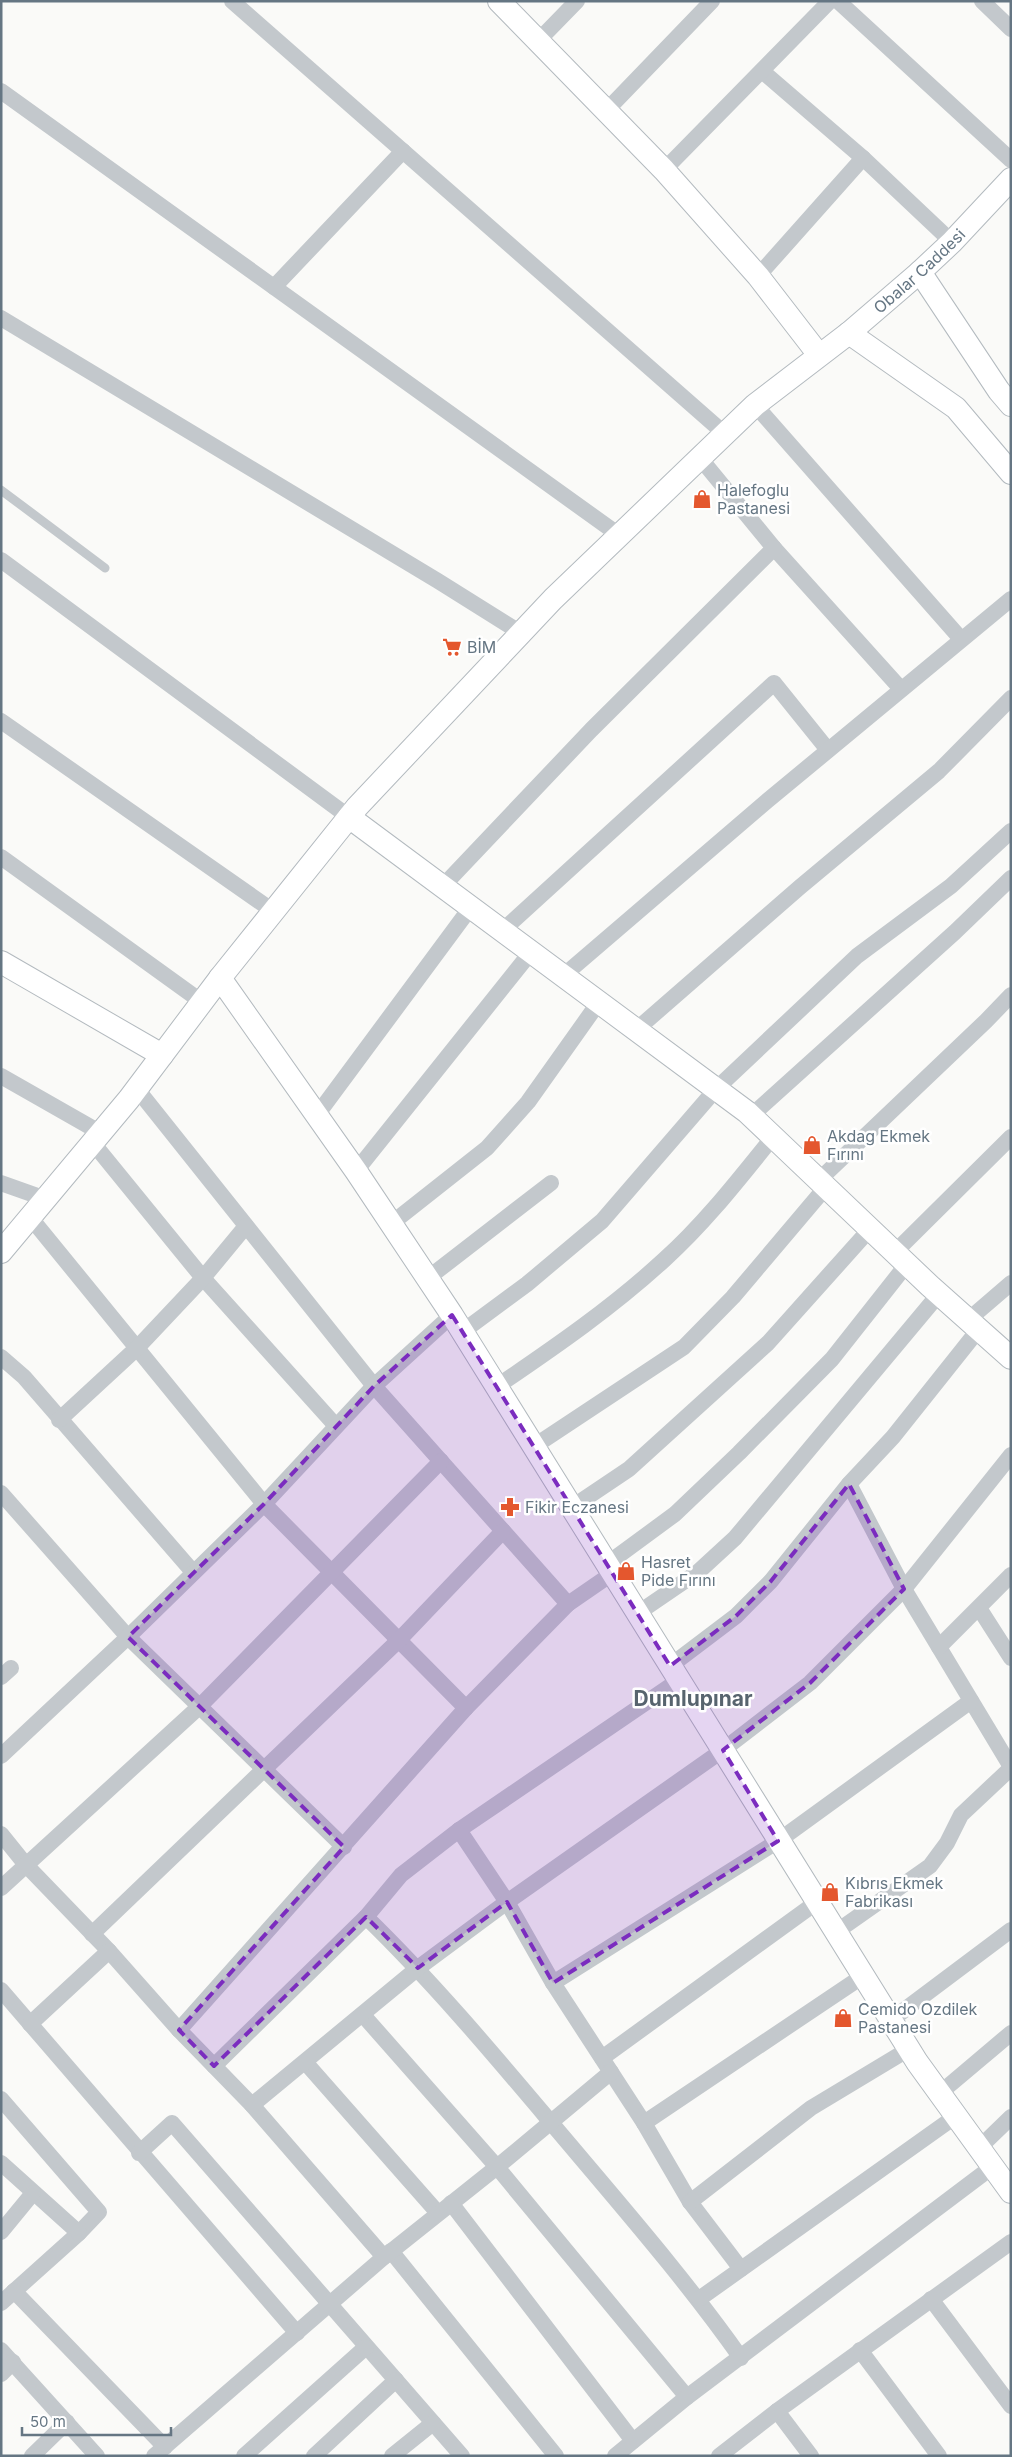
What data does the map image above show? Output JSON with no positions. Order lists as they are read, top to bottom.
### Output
{
  "streets": {
    "main road": ["Obalar Caddesi"]
  },
  "districts": ["Dumlupınar"],
  "places": {
    "shop": [
      "Halefoglu Pastanesi",
      "Akdag Ekmek Fırını",
      "Hasret Pide Fırını",
      "Kıbrıs Ekmek Fabrikası",
      "Cemido Ozdilek Pastanesi"
    ],
    "supermarket": ["BİM"],
    "pharmacy": ["Fikir Eczanesi"]
  },
  "scale_bar": "50 m"
}
